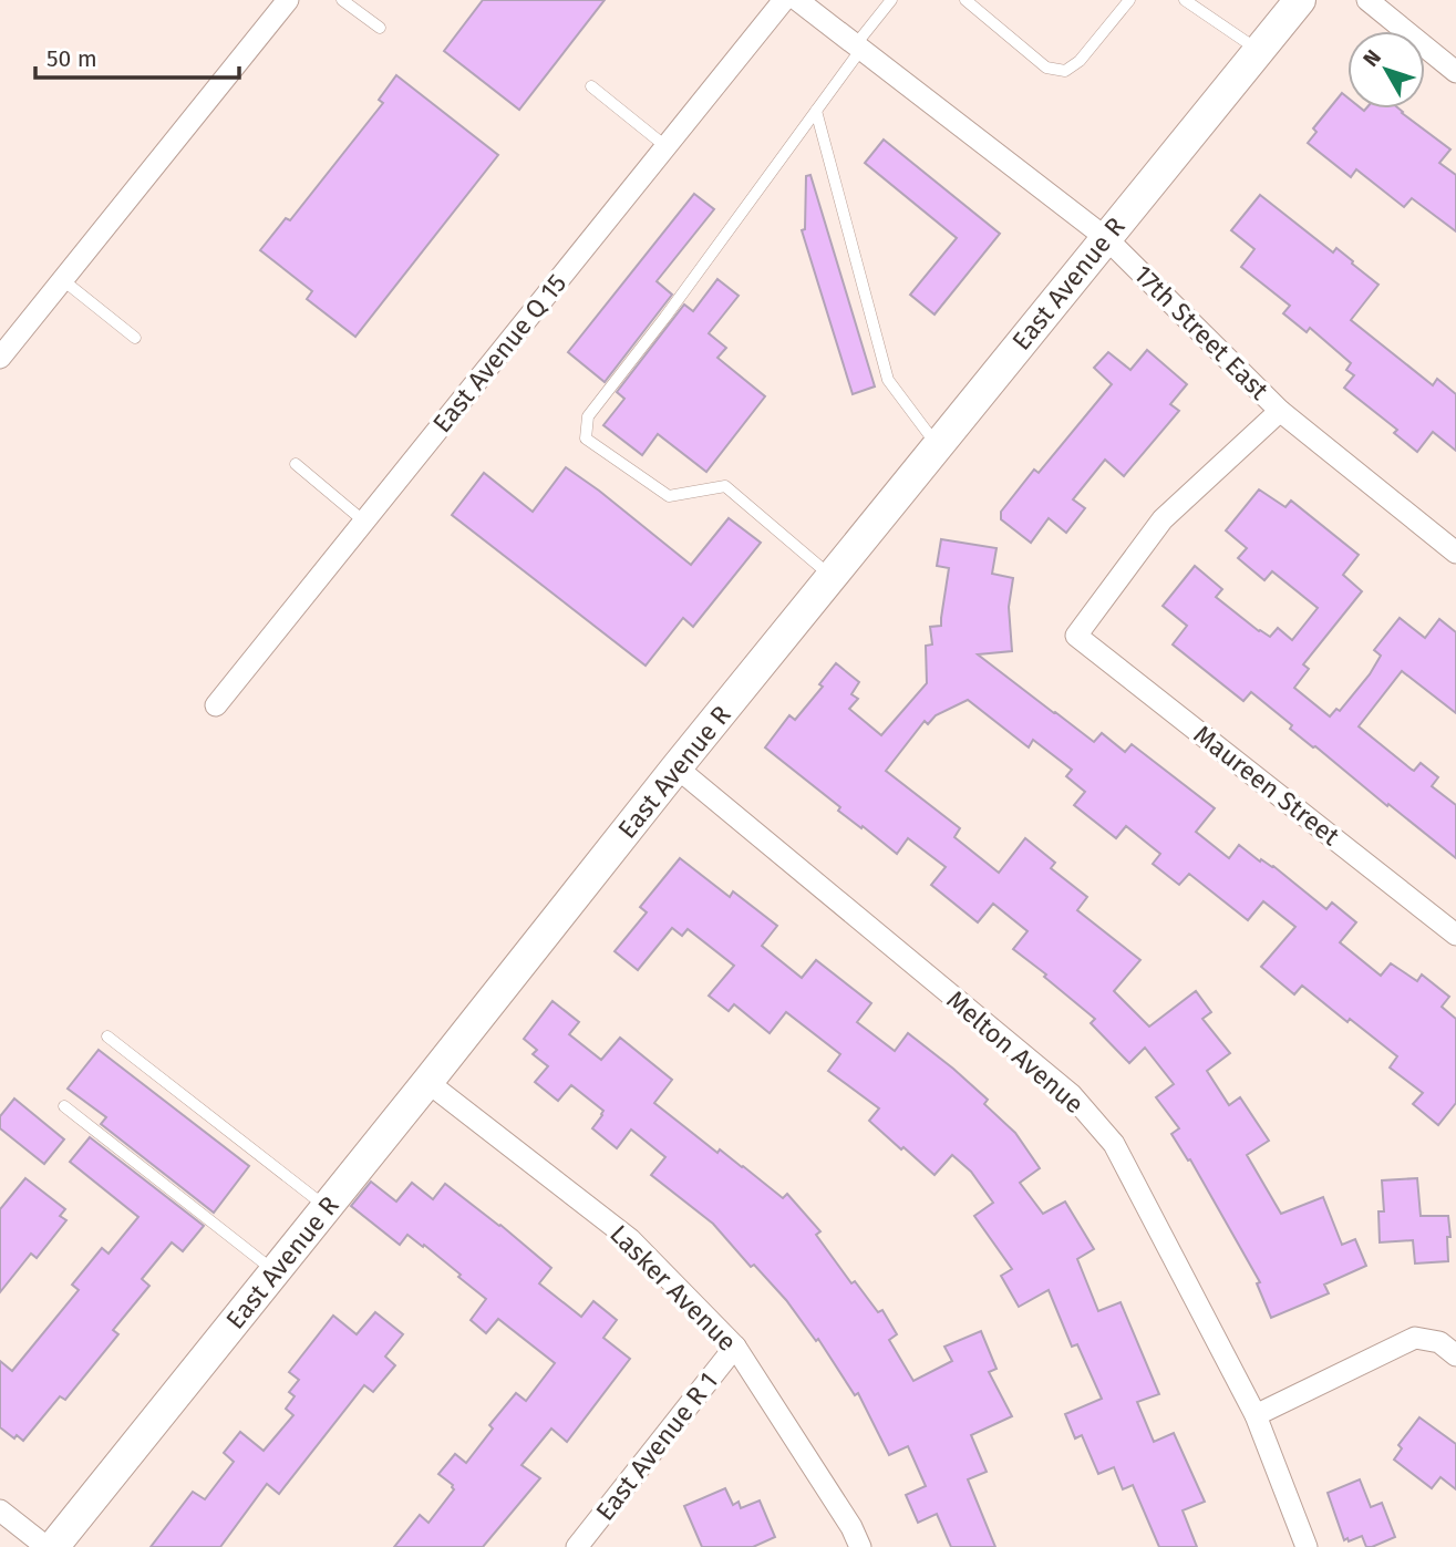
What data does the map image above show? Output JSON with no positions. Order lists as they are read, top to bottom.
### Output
{
  "streets": {
    "main road": ["East Avenue R"],
    "street": [
      "17th Street East",
      "East Avenue Q 15",
      "Maureen Street",
      "Melton Avenue",
      "Lasker Avenue",
      "East Avenue R 1"
    ]
  },
  "crossings": [
    ["East Avenue R", "17th Street East"],
    ["East Avenue R", "Melton Avenue"],
    ["East Avenue R", "Lasker Avenue"],
    ["17th Street East", "Maureen Street"],
    ["Lasker Avenue", "East Avenue R 1"]
  ],
  "scale_bar": "50 m",
  "north": "top left"
}
